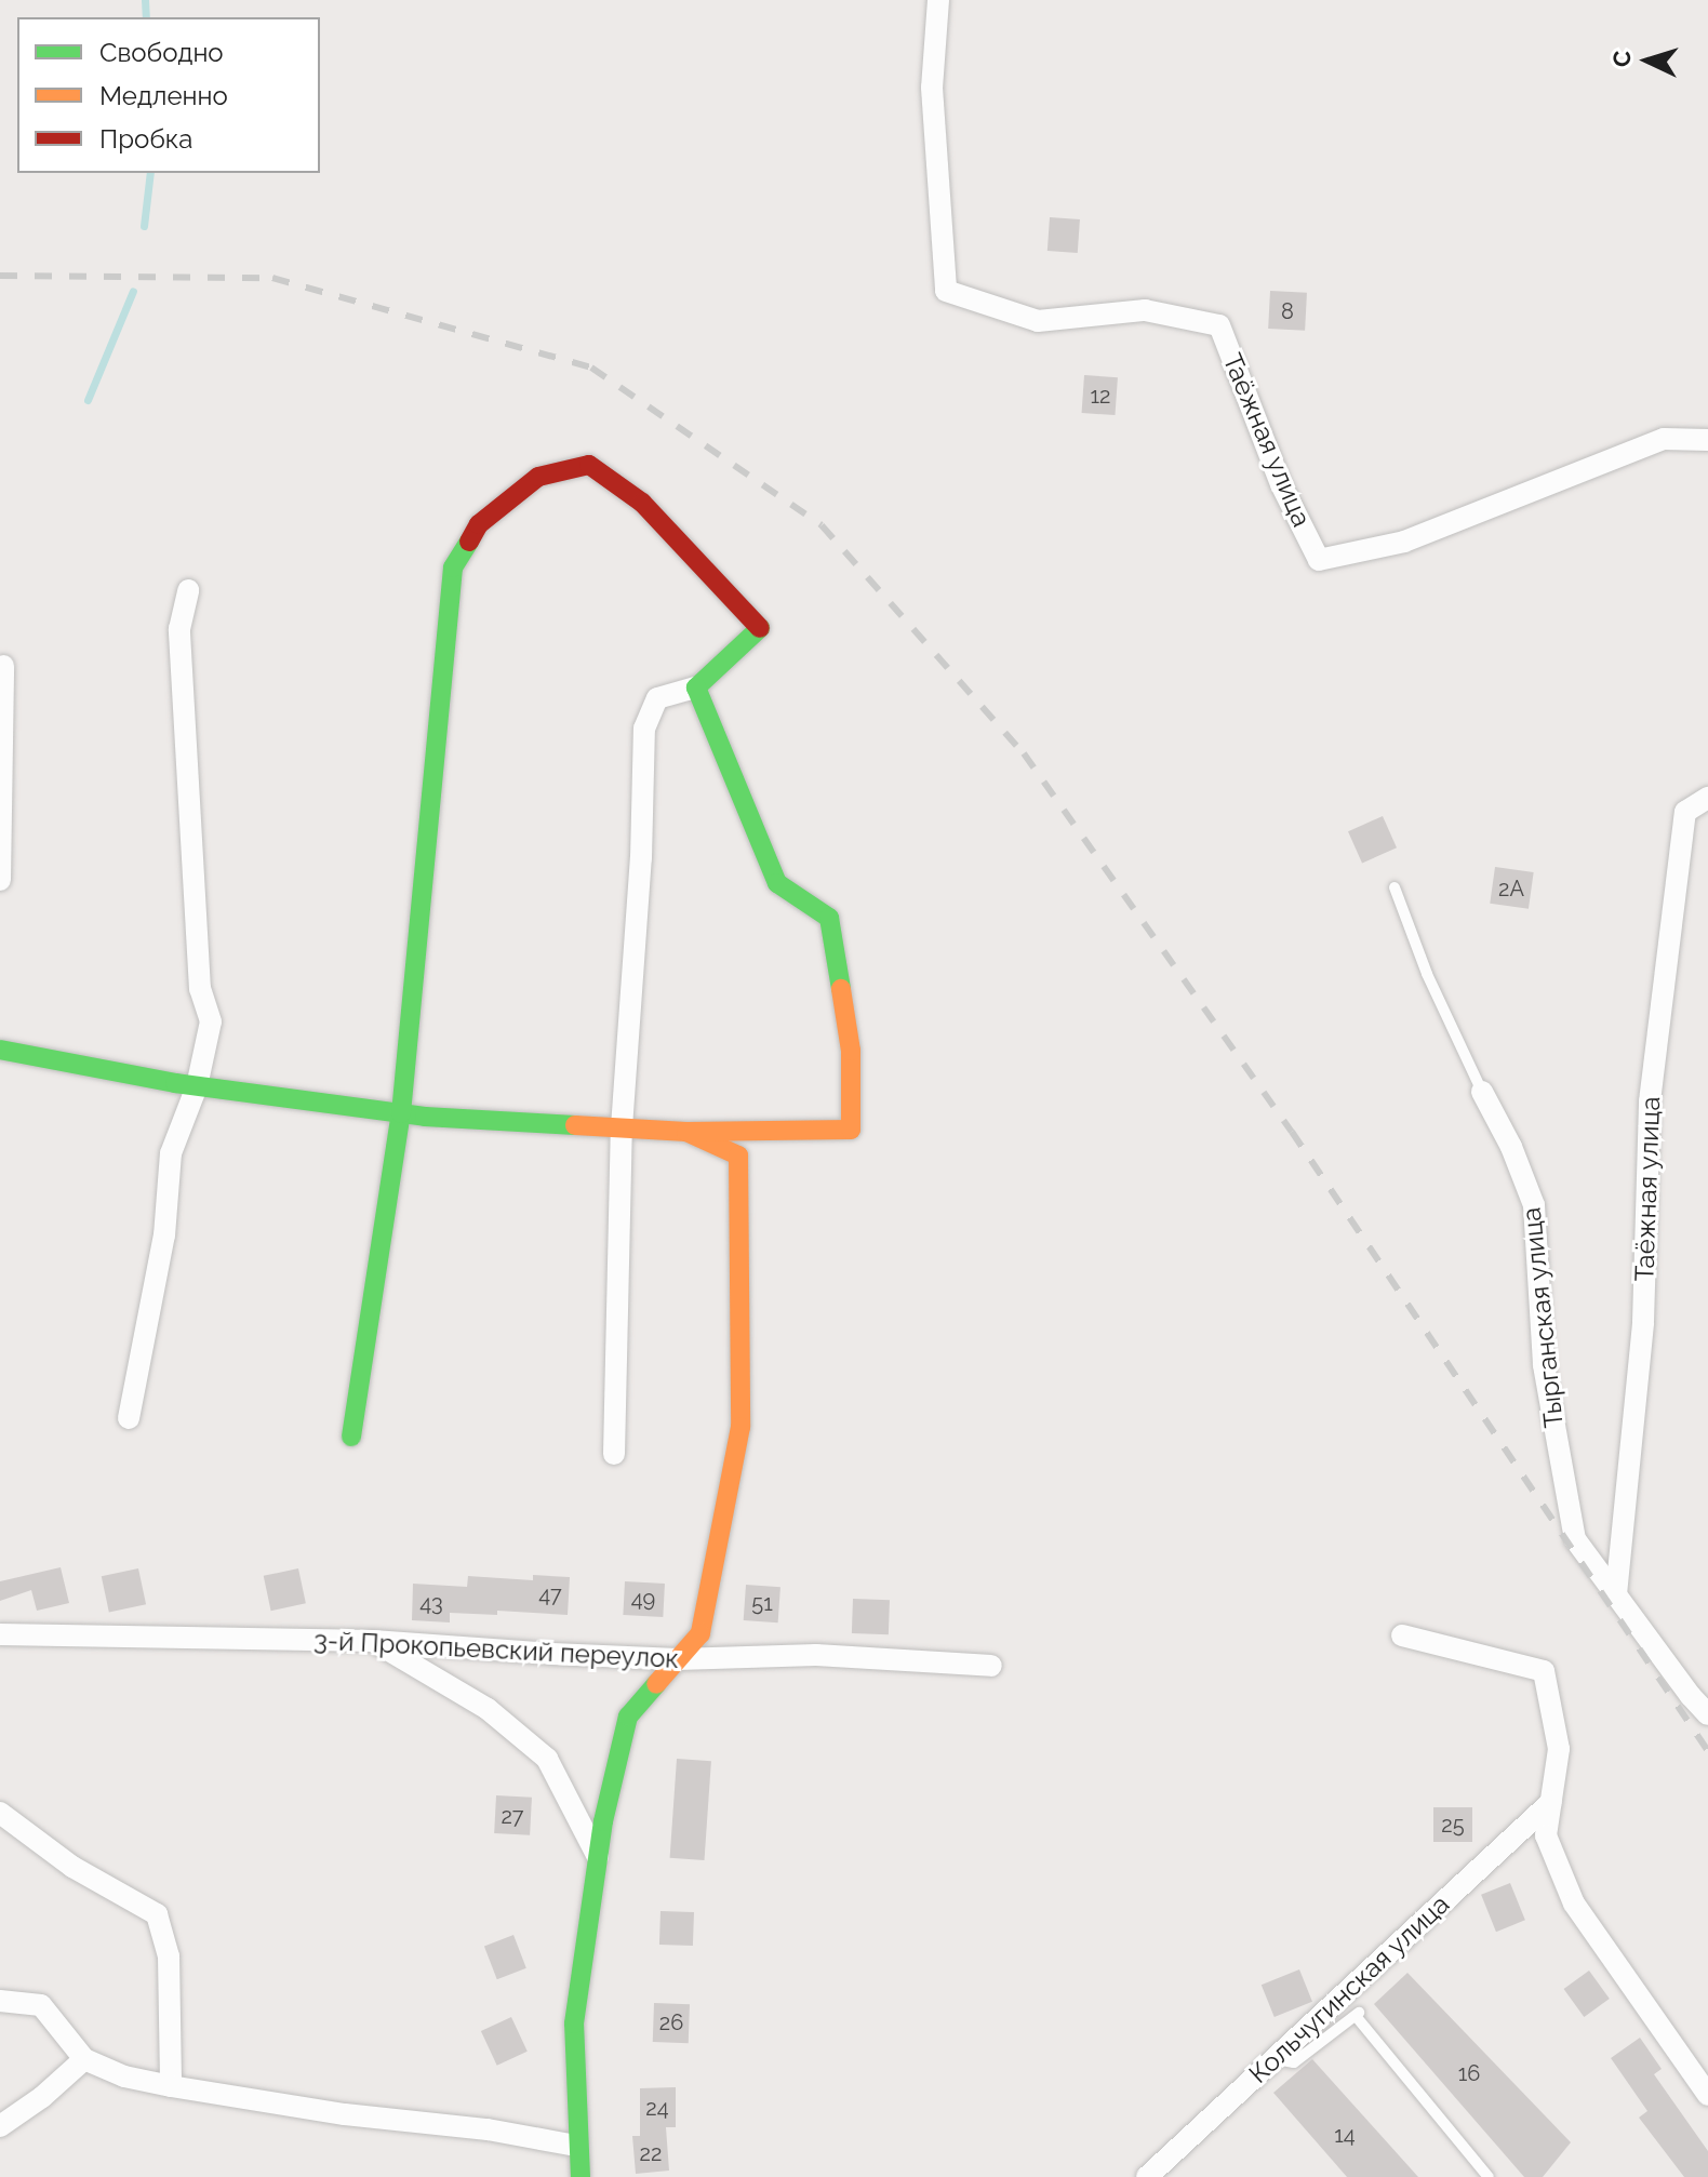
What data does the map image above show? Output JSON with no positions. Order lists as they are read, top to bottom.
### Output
{
  "streets": {
    "street": [
      "Таёжная улица",
      "Тырганская улица",
      "3-й Прокопьевский переулок",
      "Кольчугинская улица"
    ]
  },
  "crossings": [
    ["Таёжная улица", "Тырганская улица"]
  ],
  "house_numbers": [
    "8",
    "12",
    "2А",
    "47",
    "49",
    "43",
    "51",
    "27",
    "25",
    "26",
    "16",
    "24",
    "14",
    "22"
  ],
  "legend": ["Свободно", "Медленно", "Пробка"],
  "north": "left"
}
